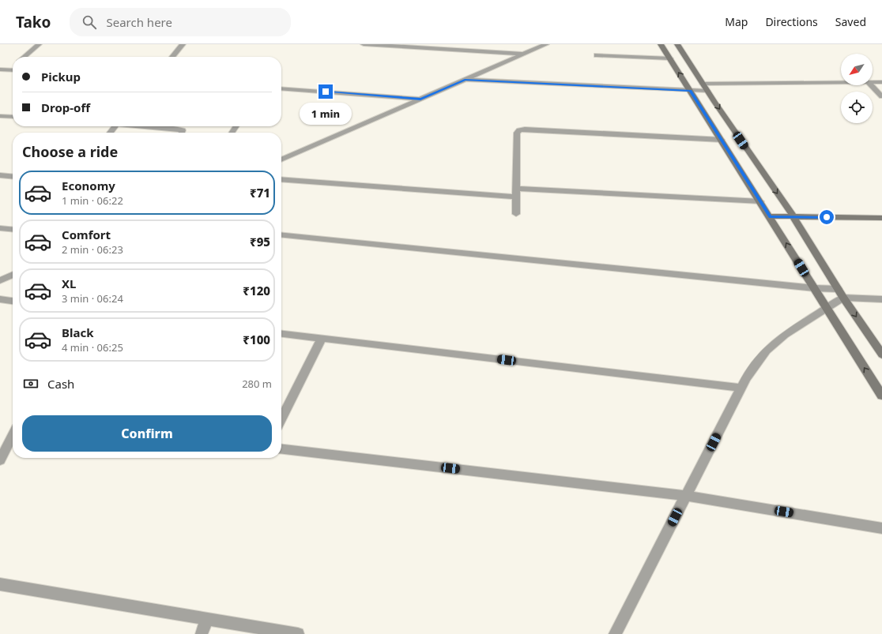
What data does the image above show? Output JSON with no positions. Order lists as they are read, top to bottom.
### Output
{
  "north": "bottom left",
  "page": {
    "header": "Tako",
    "search": "Search here",
    "nav": ["Map", "Directions", "Saved"],
    "banner": ["Pickup", "Drop-off"],
    "bubble": "1 min",
    "heading": "Choose a ride",
    "list": [
      {
        "name": "Economy",
        "note": "1 min · 06:22",
        "value": "₹71"
      },
      {
        "name": "Comfort",
        "note": "2 min · 06:23",
        "value": "₹95"
      },
      {
        "name": "XL",
        "note": "3 min · 06:24",
        "value": "₹120"
      },
      {
        "name": "Black",
        "note": "4 min · 06:25",
        "value": "₹100"
      }
    ],
    "pay": ["Cash", "280 m"],
    "buttons": "Confirm"
  }
}
